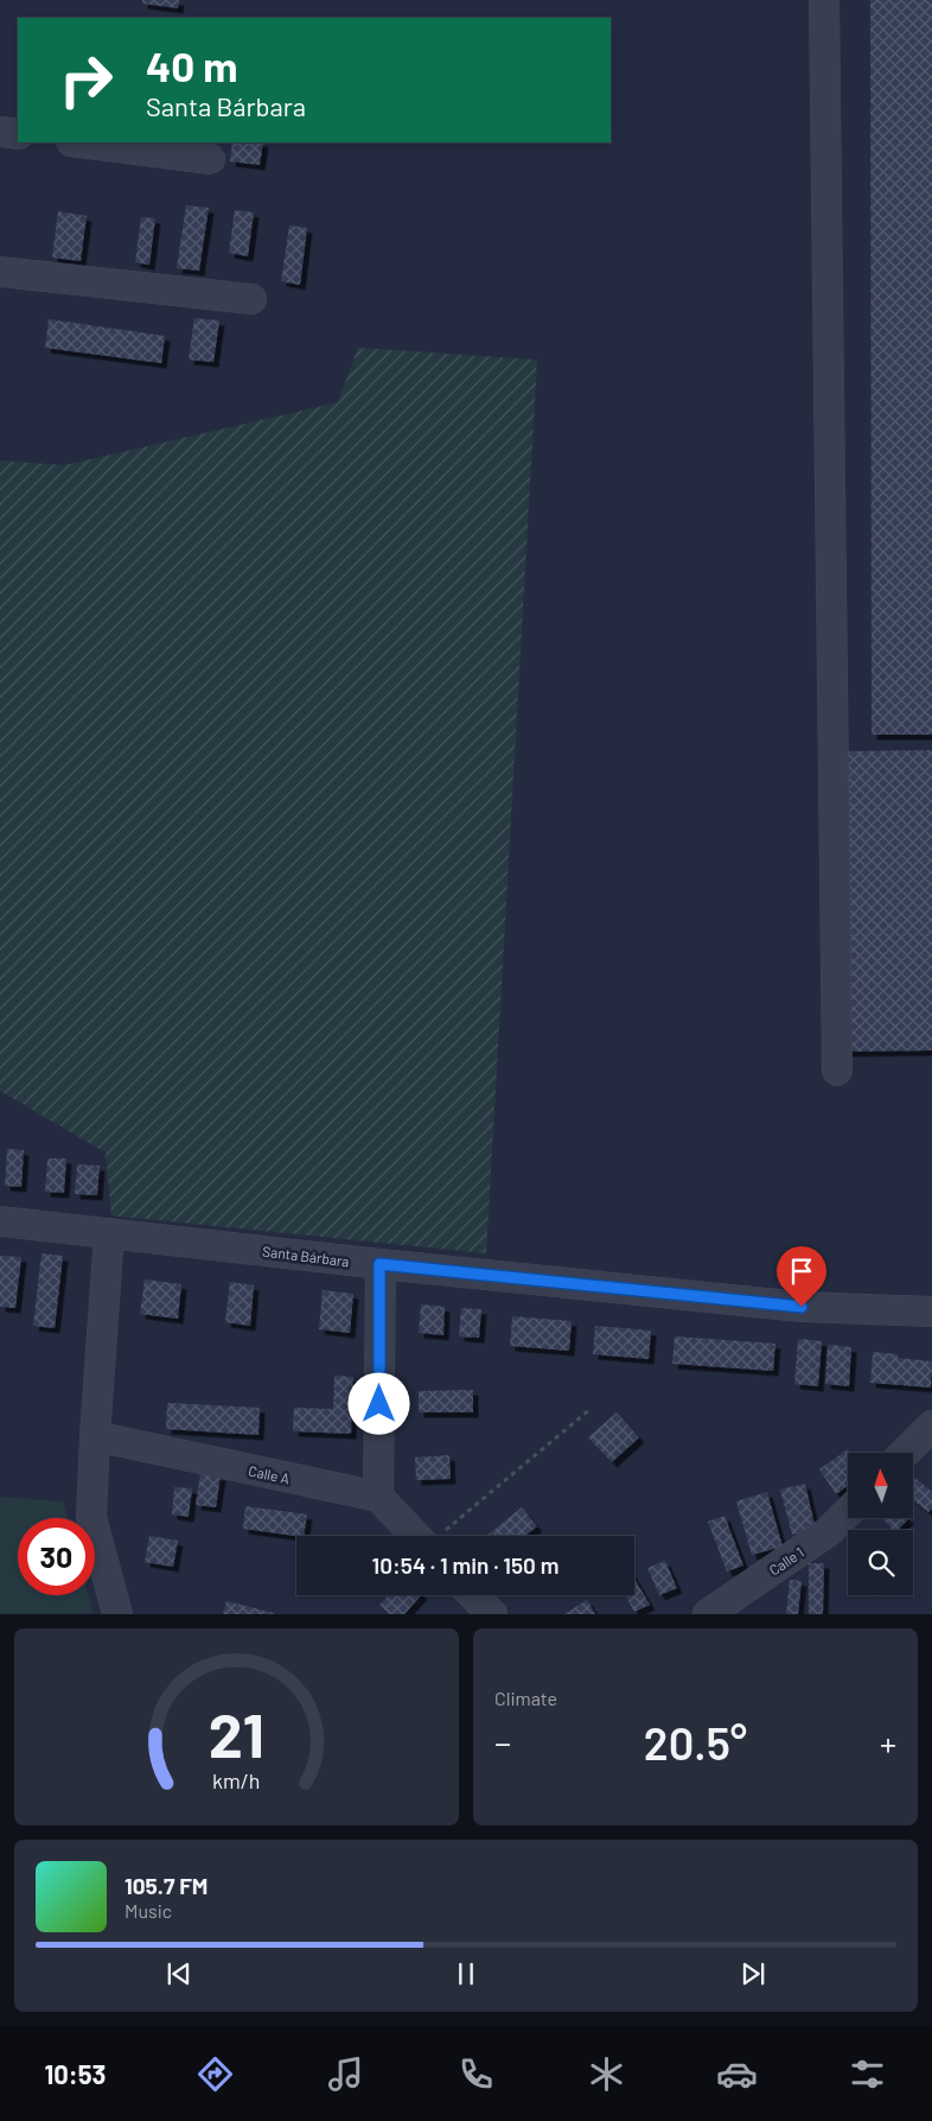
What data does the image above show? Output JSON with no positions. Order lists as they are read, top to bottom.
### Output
{
  "streets": {
    "street": ["Santa Bárbara", "Calle A", "Calle 1"]
  },
  "north": "top",
  "page": {
    "turn": ["40 m", "Santa Bárbara"],
    "limit": "30",
    "trip": "10:54 · 1 min · 150 m",
    "tile": "Climate",
    "heat": ["−", "20.5°", "+"],
    "song": ["105.7 FM", "Music"],
    "tabs": "10:53",
    "gauge": ["21", "km/h"]
  }
}
